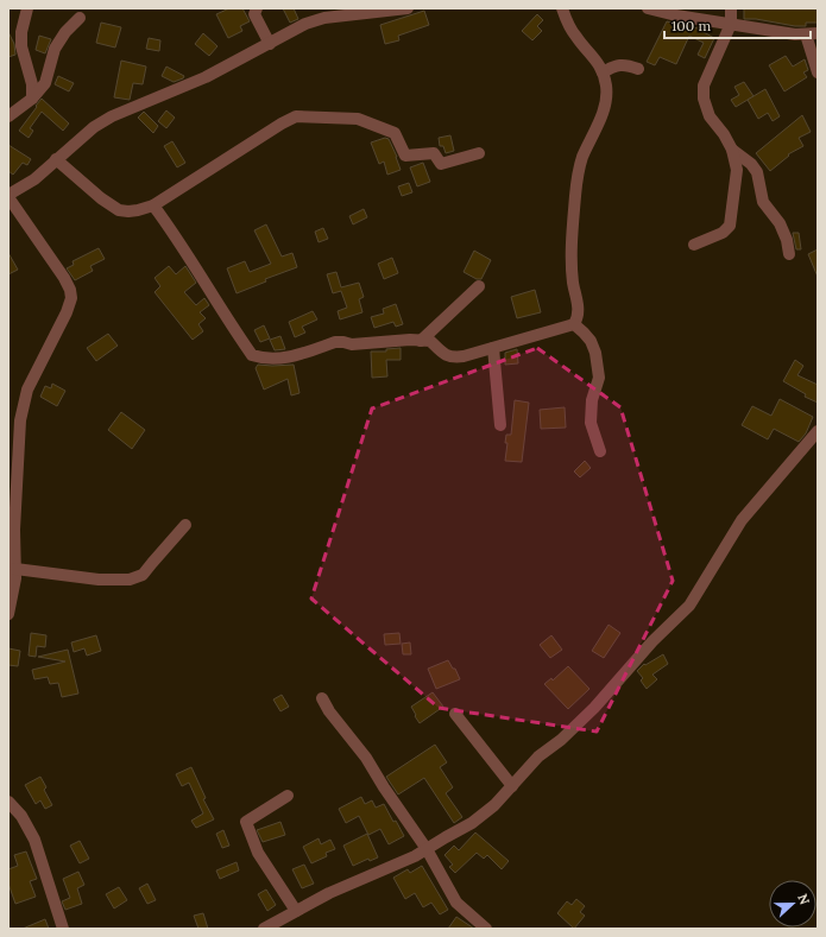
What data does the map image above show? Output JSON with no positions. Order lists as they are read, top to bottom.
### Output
{
  "scale_bar": "100 m",
  "north": "right"
}
